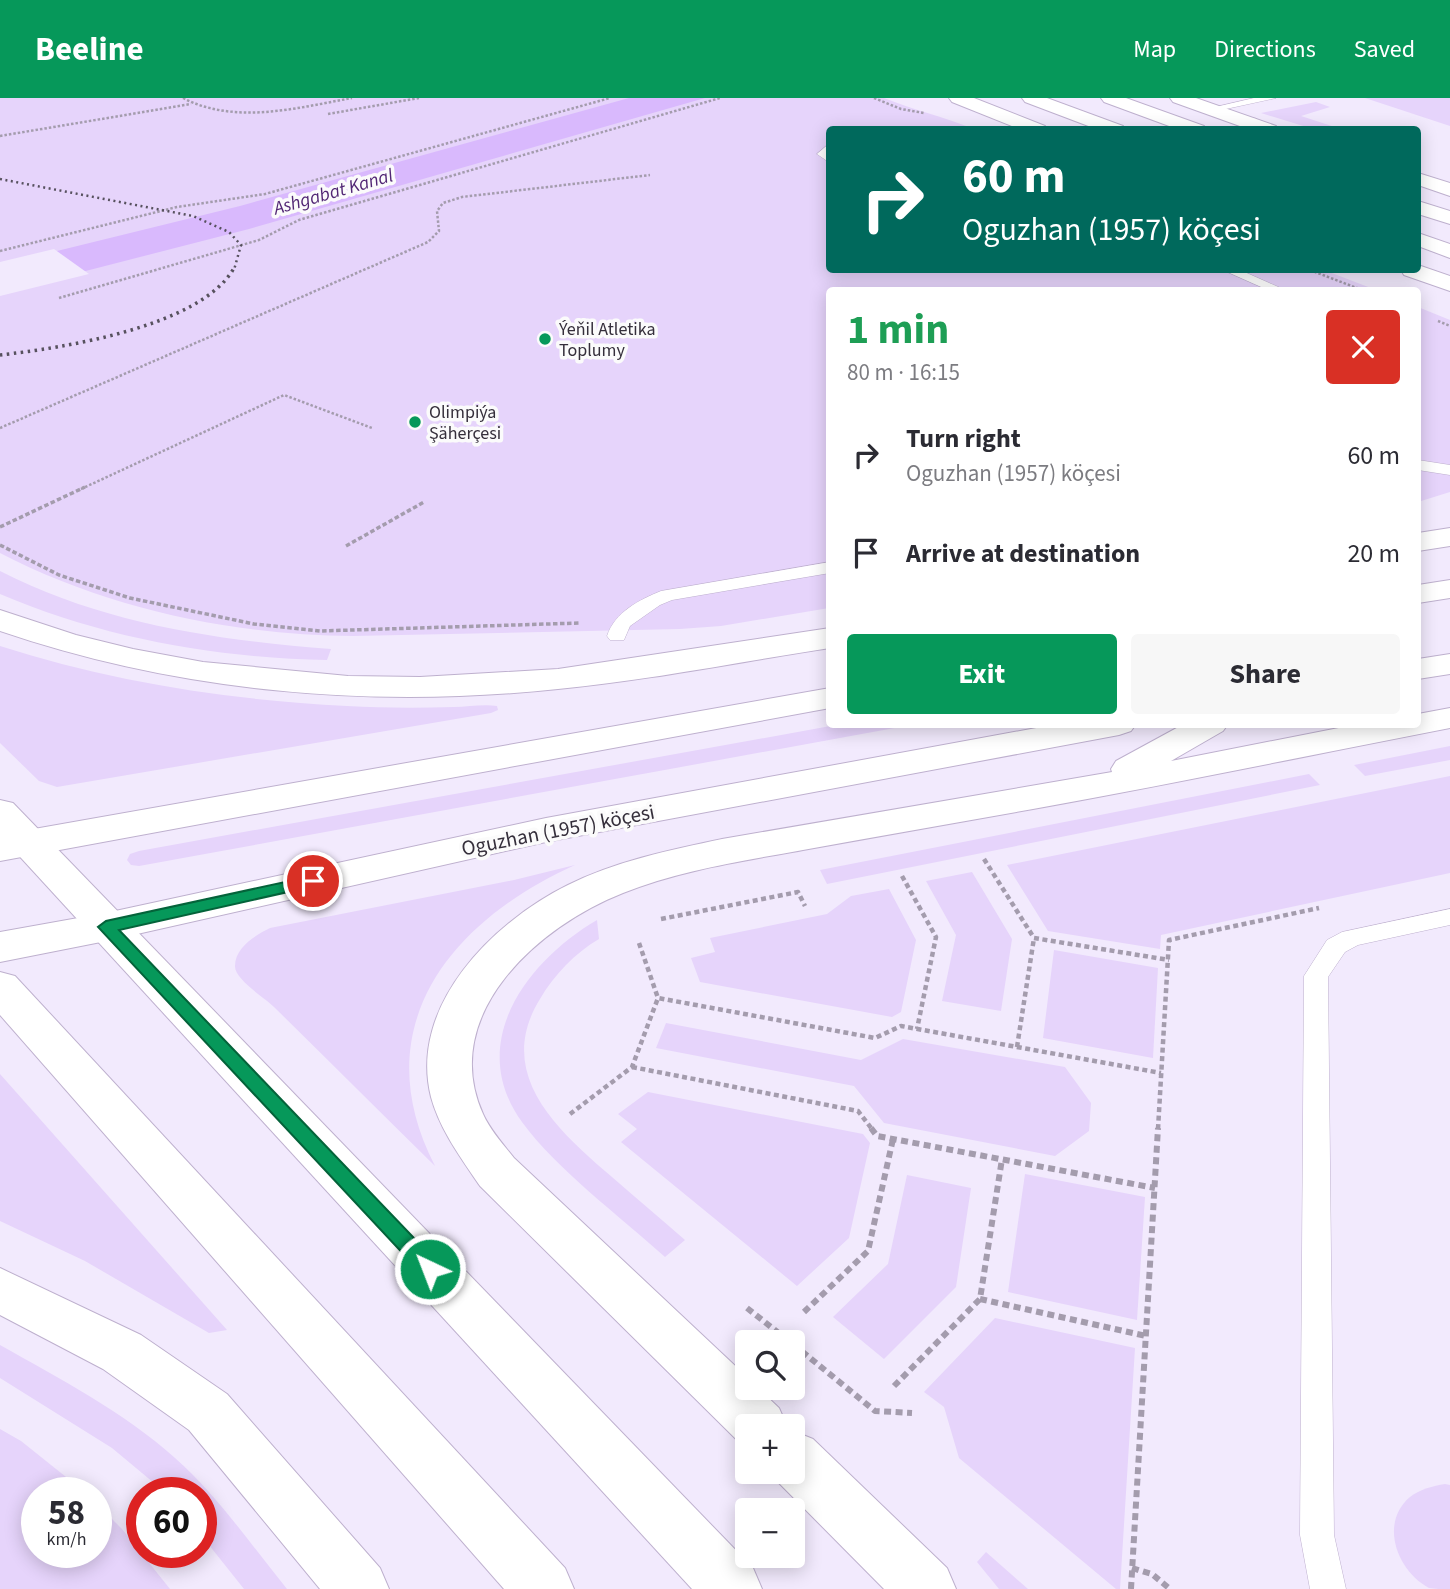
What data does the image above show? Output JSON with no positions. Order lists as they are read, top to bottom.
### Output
{
  "streets": {
    "main road": ["Oguzhan (1957) köçesi"]
  },
  "water": ["Ashgabat Kanal"],
  "places": ["Ýeňil Atletika Toplumy", "Olimpiýa Şäherçesi"],
  "page": {
    "header": "Beeline",
    "nav": ["Map", "Directions", "Saved"],
    "turn": ["60 m", "Oguzhan (1957) köçesi"],
    "heading": ["1 min", "80 m · 16:15"],
    "list": [
      {
        "name": "Turn right",
        "note": "Oguzhan (1957) köçesi",
        "value": "60 m"
      },
      {
        "name": "Arrive at destination",
        "value": "20 m"
      }
    ],
    "buttons": ["Exit", "Share"],
    "map_buttons": ["+", "−"],
    "speed": "58 km/h",
    "limit": "60"
  }
}
